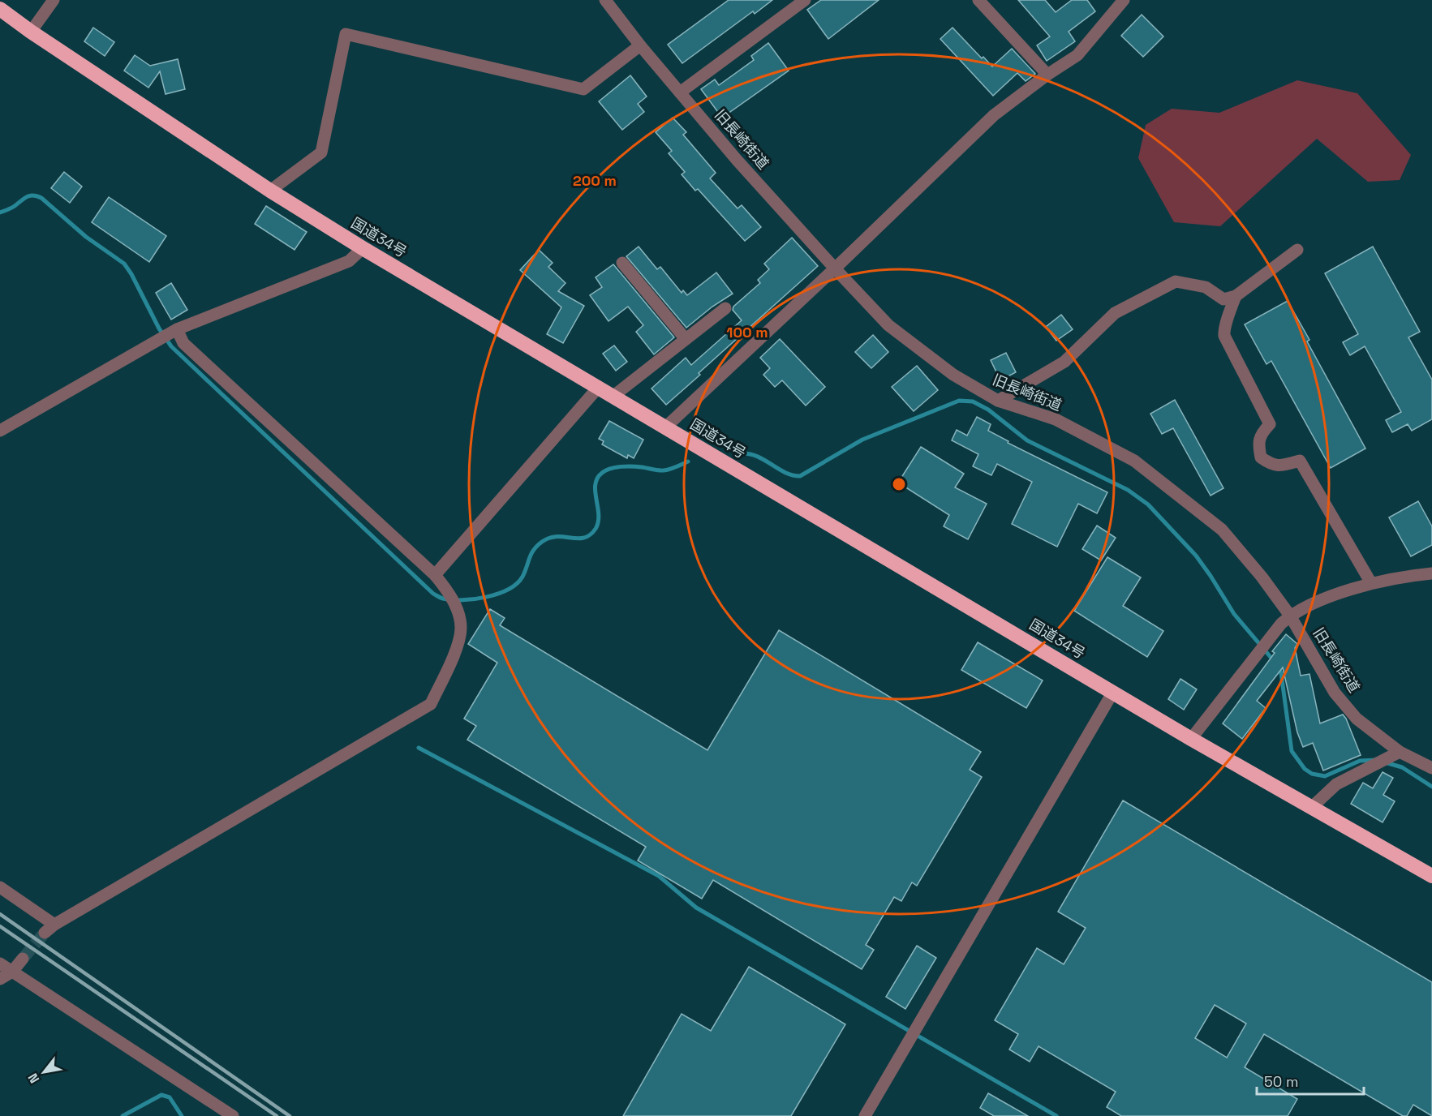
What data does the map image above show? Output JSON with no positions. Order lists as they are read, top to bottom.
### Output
{
  "streets": {
    "highway": ["国道34号"],
    "street": ["旧長崎街道"]
  },
  "scale_bar": "50 m",
  "north": "bottom left",
  "rings": ["200 m", "100 m"]
}
